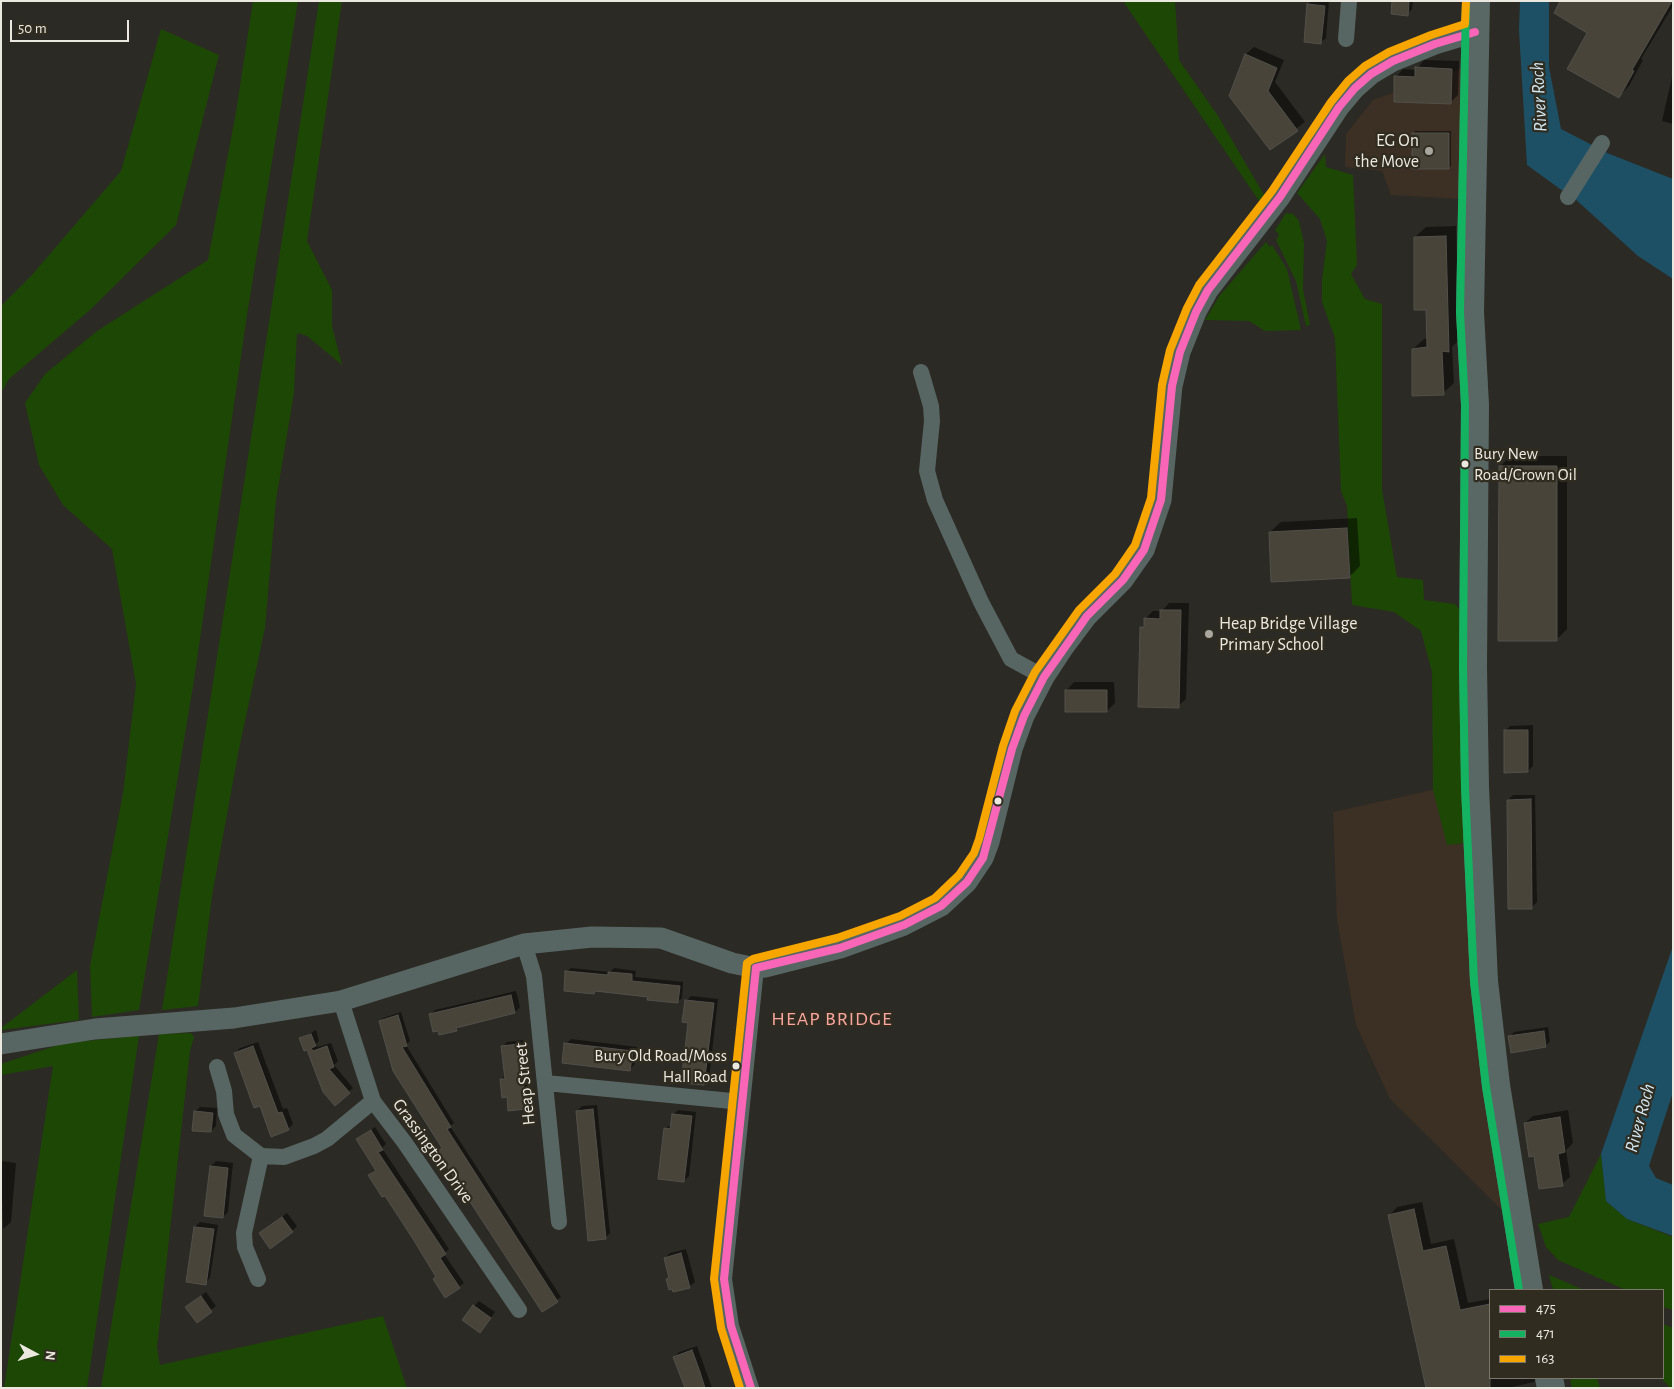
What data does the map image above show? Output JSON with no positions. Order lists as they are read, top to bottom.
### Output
{
  "streets": {
    "street": ["Heap Street", "Grassington Drive"]
  },
  "districts": ["HEAP BRIDGE"],
  "water": ["River Roch"],
  "places": [
    "EG On the Move",
    "Bury New Road/Crown Oil",
    "Heap Bridge Village Primary School",
    "Bury Old Road/Moss Hall Road"
  ],
  "lines": ["transit line 471", "transit line 163", "transit line 475"],
  "legend": ["475", "471", "163"],
  "scale_bar": "50 m",
  "north": "right"
}
